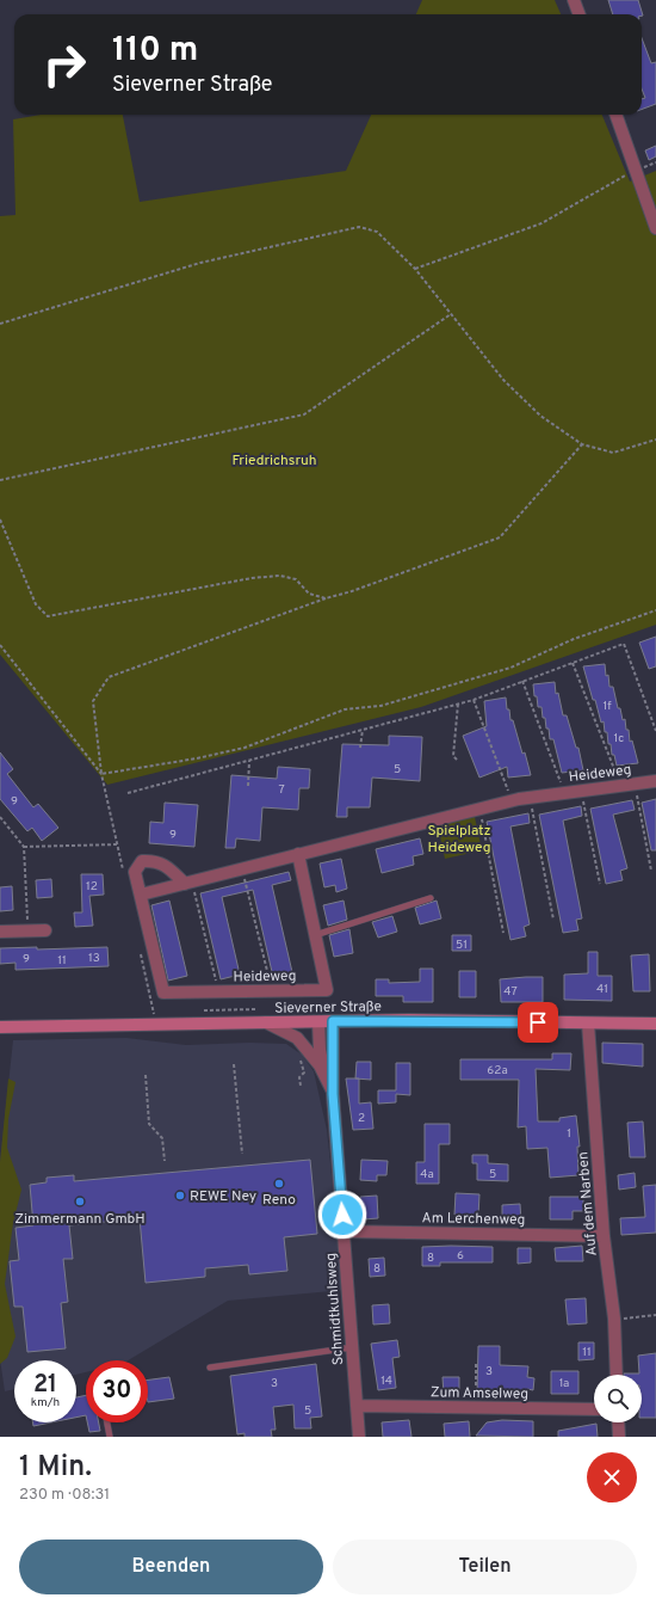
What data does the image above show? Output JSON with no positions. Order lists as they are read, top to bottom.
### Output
{
  "streets": {
    "main road": ["Sieverner Straße"],
    "street": [
      "Heideweg",
      "Auf dem Narben",
      "Am Lerchenweg",
      "Schmidtkuhlsweg",
      "Zum Amselweg"
    ]
  },
  "crossings": [
    ["Sieverner Straße", "Auf dem Narben"],
    ["Sieverner Straße", "Schmidtkuhlsweg"],
    ["Auf dem Narben", "Am Lerchenweg"],
    ["Am Lerchenweg", "Schmidtkuhlsweg"],
    ["Schmidtkuhlsweg", "Zum Amselweg"]
  ],
  "parks": ["Friedrichsruh", "Spielplatz Heideweg"],
  "places": ["Reno", "REWE Ney", "Zimmermann GmbH"],
  "house_numbers": [
    "1f",
    "1c",
    "5",
    "7",
    "9",
    "9",
    "12",
    "51",
    "13",
    "9",
    "11",
    "41",
    "47",
    "62a",
    "2",
    "1",
    "4a",
    "5",
    "6",
    "8",
    "8",
    "11",
    "3",
    "14",
    "3",
    "1a",
    "5"
  ],
  "page": {
    "turn": ["110 m", "Sieverner Straße"],
    "speed": "21 km/h",
    "limit": "30",
    "heading": ["1 Min.", "230 m · 08:31"],
    "buttons": ["Beenden", "Teilen"]
  }
}
